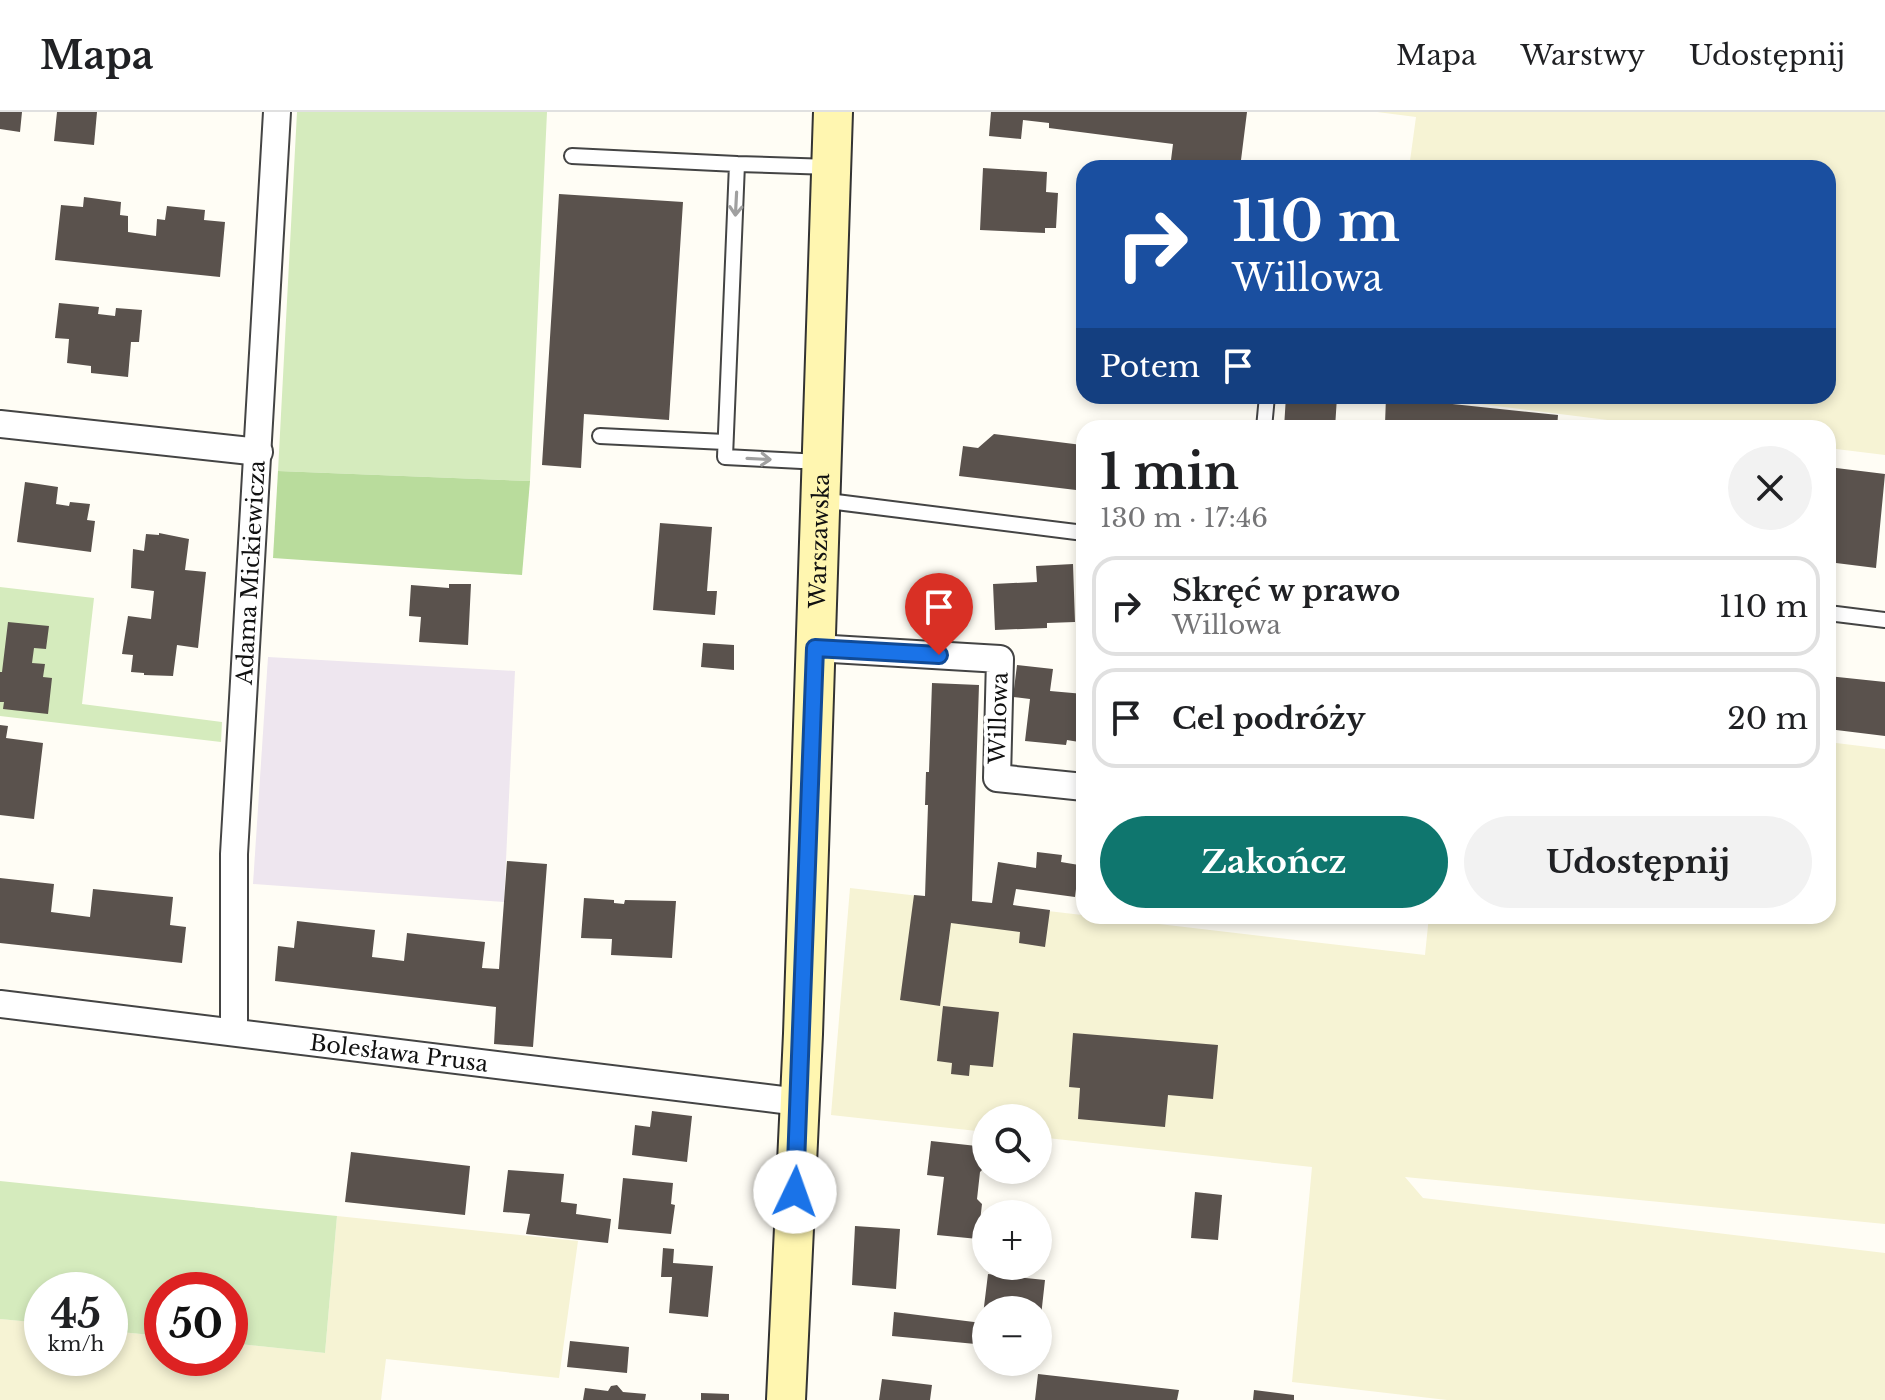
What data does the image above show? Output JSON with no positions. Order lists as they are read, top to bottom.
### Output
{
  "streets": {
    "main road": ["Warszawska"],
    "street": ["Adama Mickiewicza", "Willowa", "Bolesława Prusa"]
  },
  "crossings": [
    ["Warszawska", "Willowa"],
    ["Warszawska", "Bolesława Prusa"],
    ["Adama Mickiewicza", "Bolesława Prusa"]
  ],
  "page": {
    "header": "Mapa",
    "nav": ["Mapa", "Warstwy", "Udostępnij"],
    "turn": ["110 m", "Willowa"],
    "then": "Potem",
    "heading": ["1 min", "130 m · 17:46"],
    "list": [
      {
        "name": "Skręć w prawo",
        "note": "Willowa",
        "value": "110 m"
      },
      {
        "name": "Cel podróży",
        "value": "20 m"
      }
    ],
    "buttons": ["Zakończ", "Udostępnij"],
    "map_buttons": ["+", "−"],
    "speed": "45 km/h",
    "limit": "50"
  }
}
